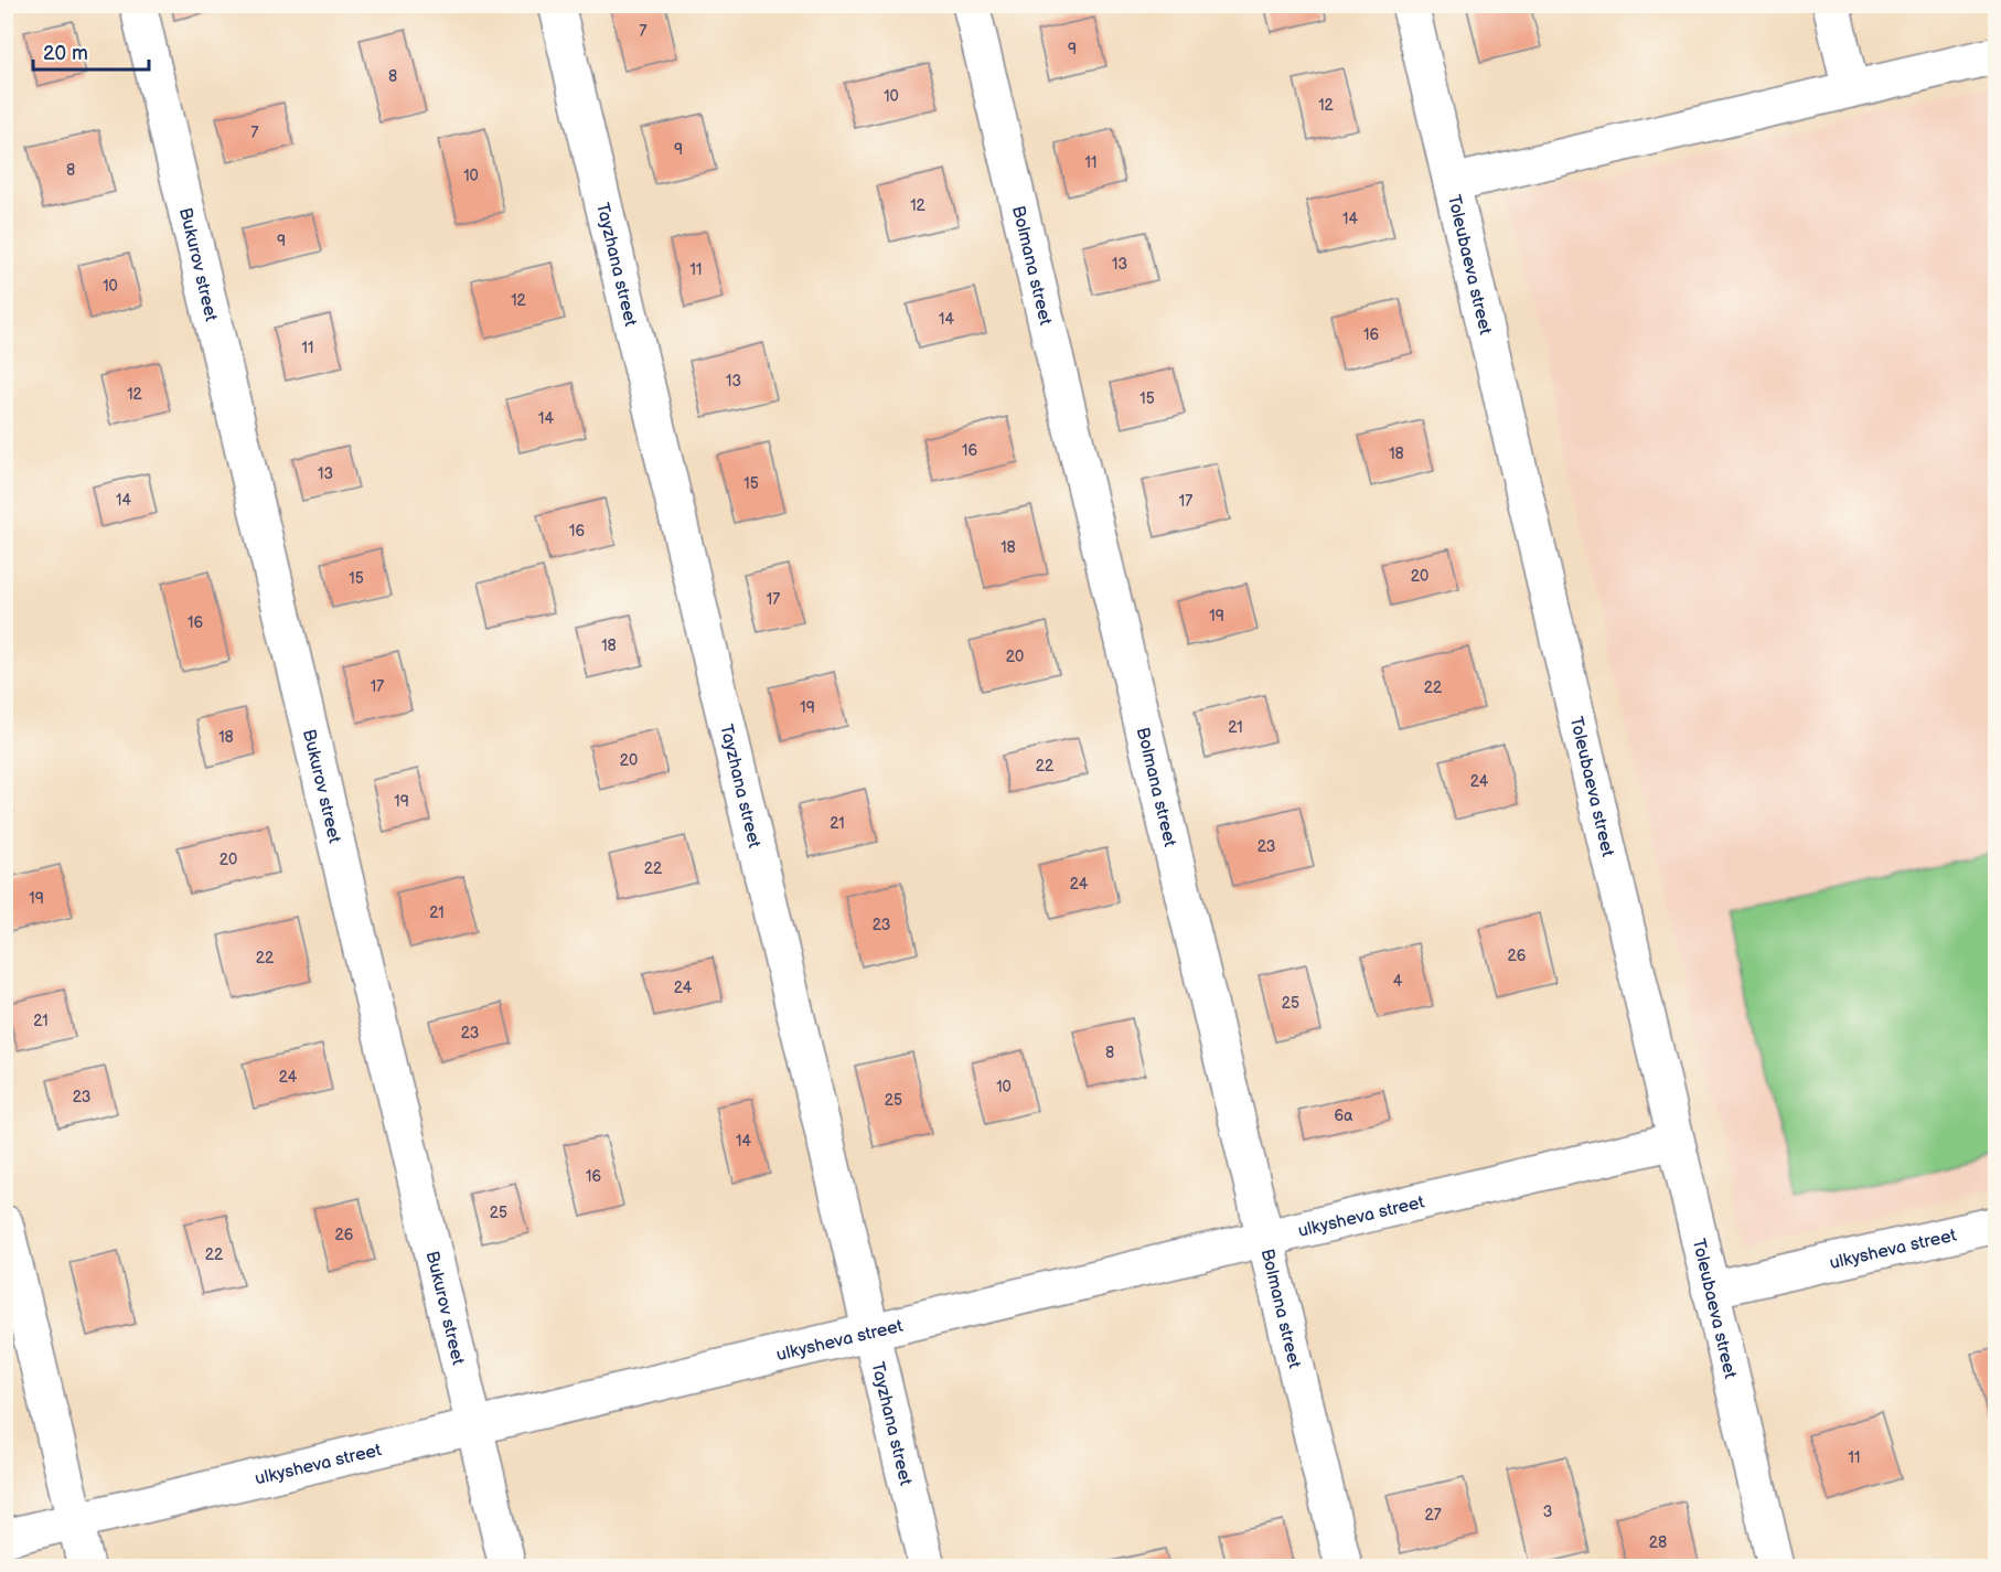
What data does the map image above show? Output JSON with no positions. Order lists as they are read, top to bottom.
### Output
{
  "streets": {
    "street": [
      "Toleubaeva street",
      "Bukurov street",
      "Tayzhana street",
      "Bolmana street",
      "ulkysheva street"
    ]
  },
  "crossings": [
    ["Toleubaeva street", "ulkysheva street"],
    ["Bukurov street", "ulkysheva street"],
    ["Tayzhana street", "ulkysheva street"],
    ["Bolmana street", "ulkysheva street"]
  ],
  "house_numbers": [
    "7",
    "9",
    "8",
    "10",
    "12",
    "7",
    "9",
    "11",
    "8",
    "10",
    "12",
    "14",
    "9",
    "13",
    "11",
    "10",
    "12",
    "14",
    "16",
    "11",
    "13",
    "12",
    "15",
    "14",
    "16",
    "18",
    "13",
    "15",
    "14",
    "17",
    "16",
    "18",
    "20",
    "15",
    "17",
    "19",
    "16",
    "18",
    "20",
    "17",
    "22",
    "19",
    "21",
    "18",
    "20",
    "22",
    "24",
    "19",
    "21",
    "23",
    "20",
    "22",
    "24",
    "19",
    "21",
    "23",
    "26",
    "22",
    "4",
    "24",
    "25",
    "21",
    "23",
    "8",
    "24",
    "10",
    "23",
    "25",
    "6а",
    "14",
    "16",
    "25",
    "26",
    "22",
    "11",
    "3",
    "27",
    "28"
  ],
  "scale_bar": "20 m"
}
